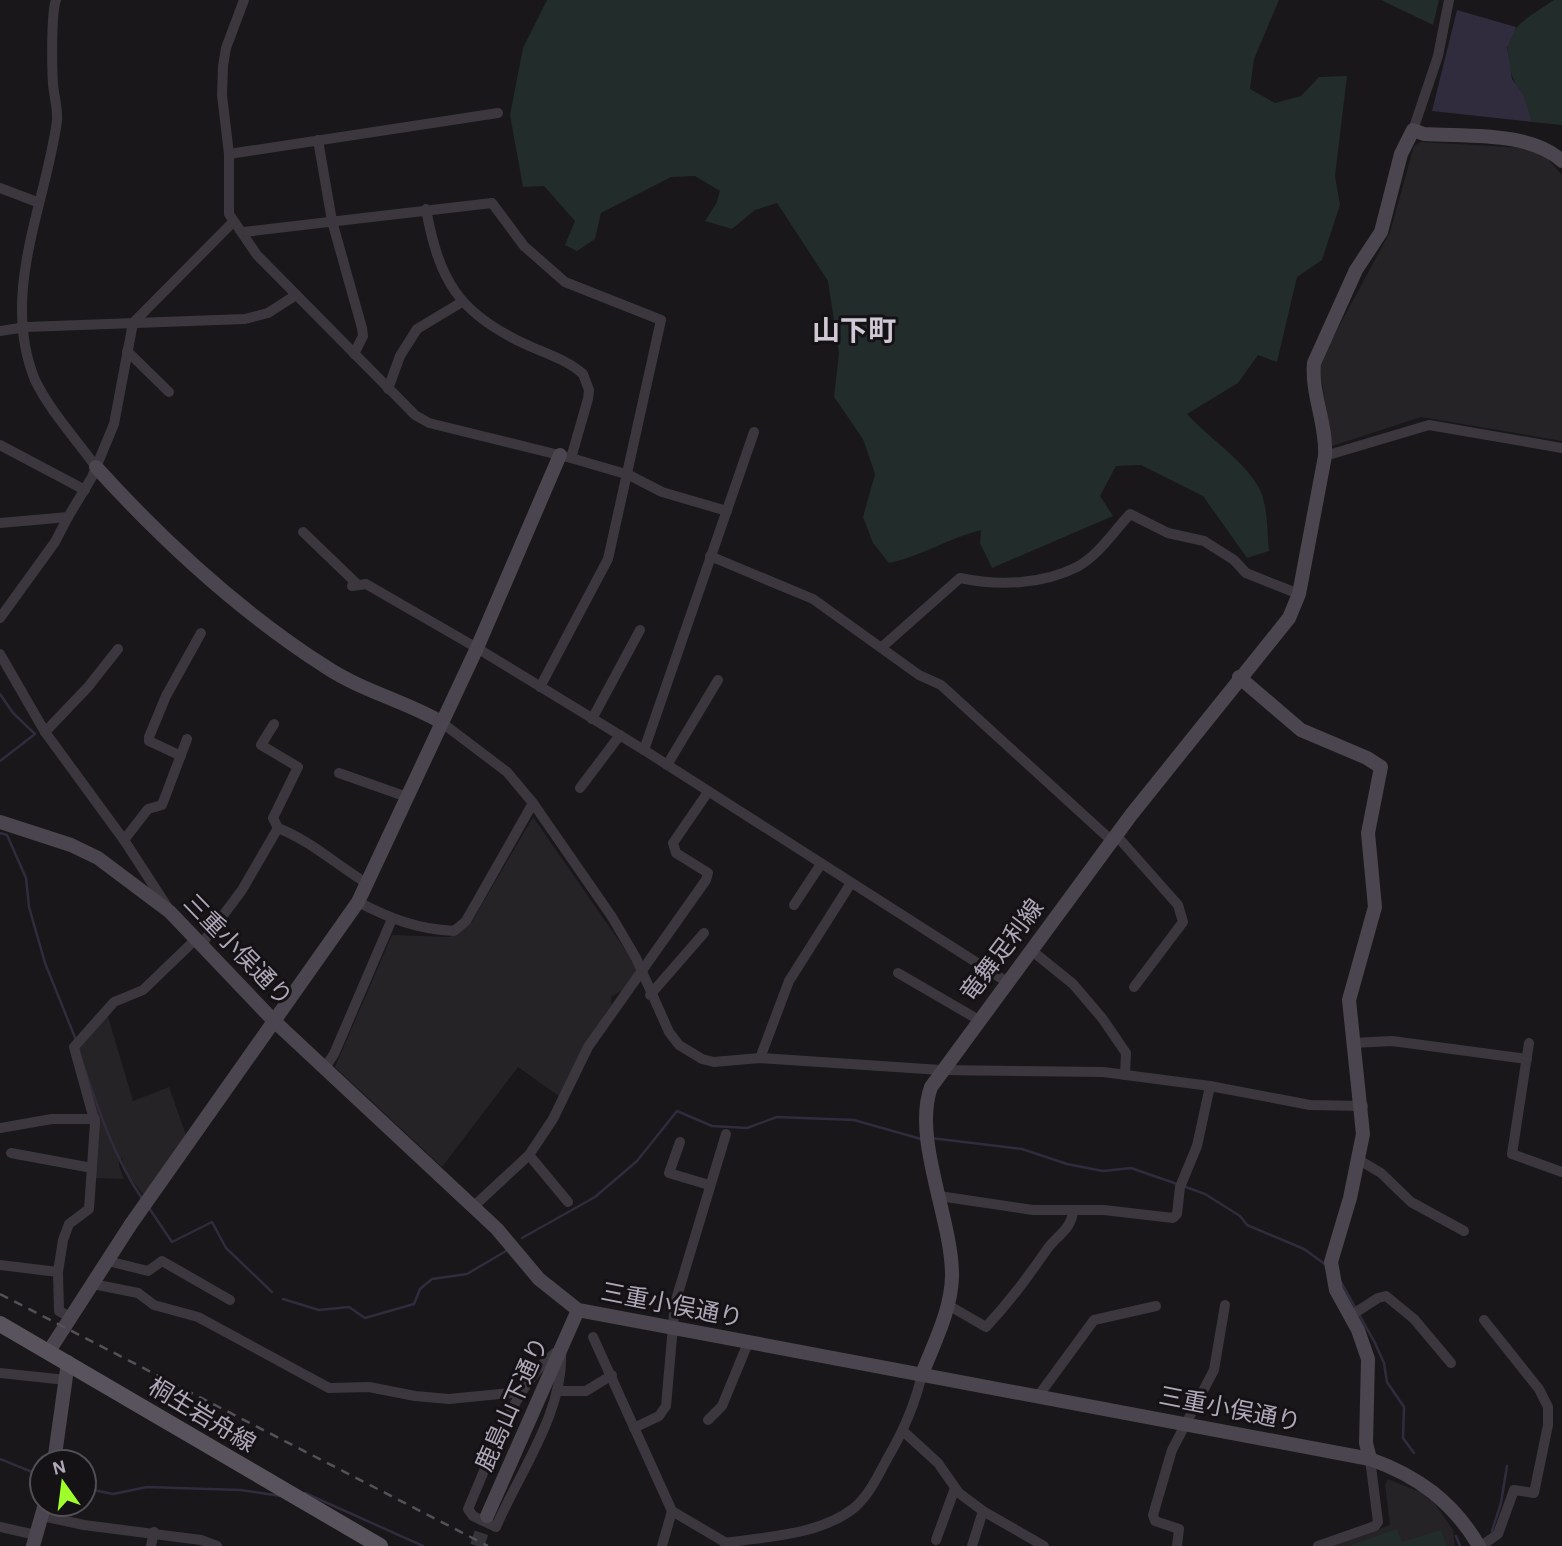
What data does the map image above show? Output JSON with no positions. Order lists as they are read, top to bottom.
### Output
{
  "streets": {
    "main road": ["桐生岩舟線"],
    "street": ["三重小俣通り", "竜舞足利線", "鹿島山下通り"]
  },
  "crossings": [
    ["三重小俣通り", "竜舞足利線"],
    ["三重小俣通り", "鹿島山下通り"]
  ],
  "districts": ["山下町"],
  "north": "top"
}
